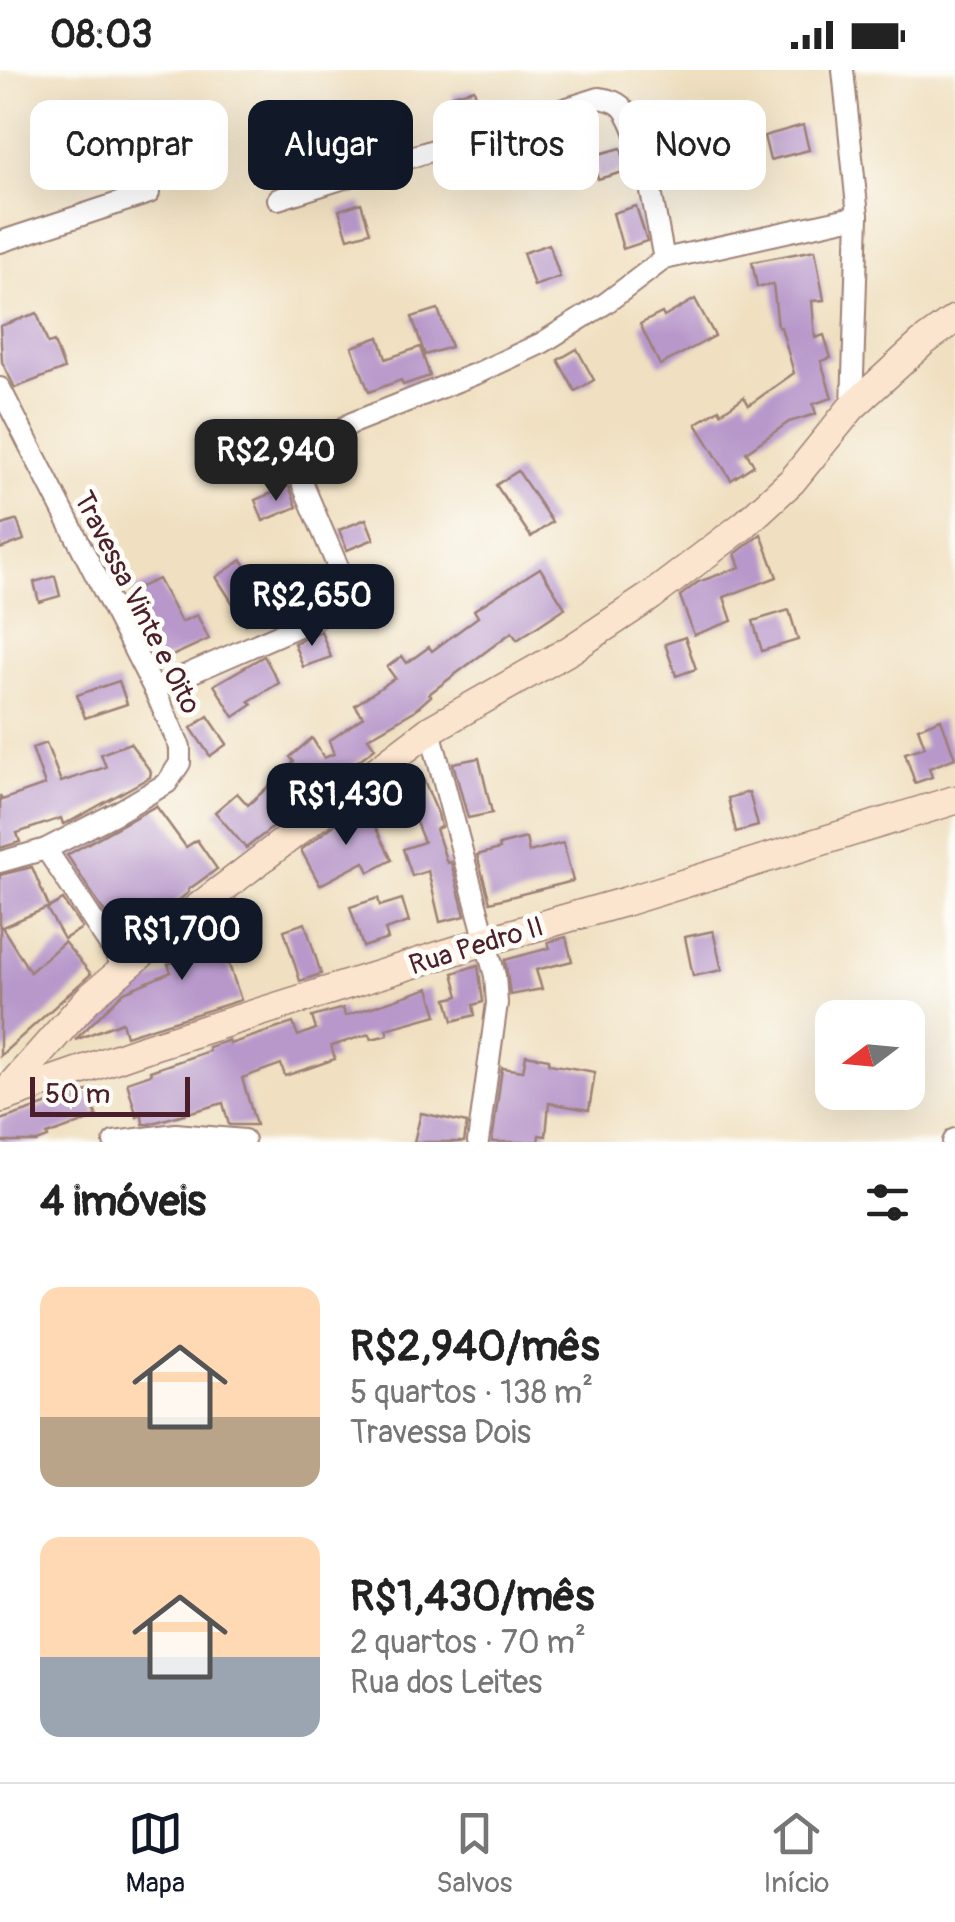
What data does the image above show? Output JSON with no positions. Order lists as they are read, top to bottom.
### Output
{
  "streets": {
    "street": ["Travessa Vinte e Oito", "Rua Pedro II"]
  },
  "scale_bar": "50 m",
  "north": "left",
  "page": {
    "status": "08:03",
    "chip": [
      "Comprar",
      "Alugar",
      "Filtros",
      "Novo"
    ],
    "price": [
      "R$2,940",
      "R$2,650",
      "R$1,430",
      "R$1,700"
    ],
    "scale": "50 m",
    "heading": "4 imóveis",
    "list": [
      {
        "name": "R$2,940/mês",
        "note": "5 quartos · 138 m² · Travessa Dois"
      },
      {
        "name": "R$1,430/mês",
        "note": "2 quartos · 70 m² · Rua dos Leites"
      }
    ],
    "tabs": ["Mapa", "Salvos", "Início"]
  }
}
